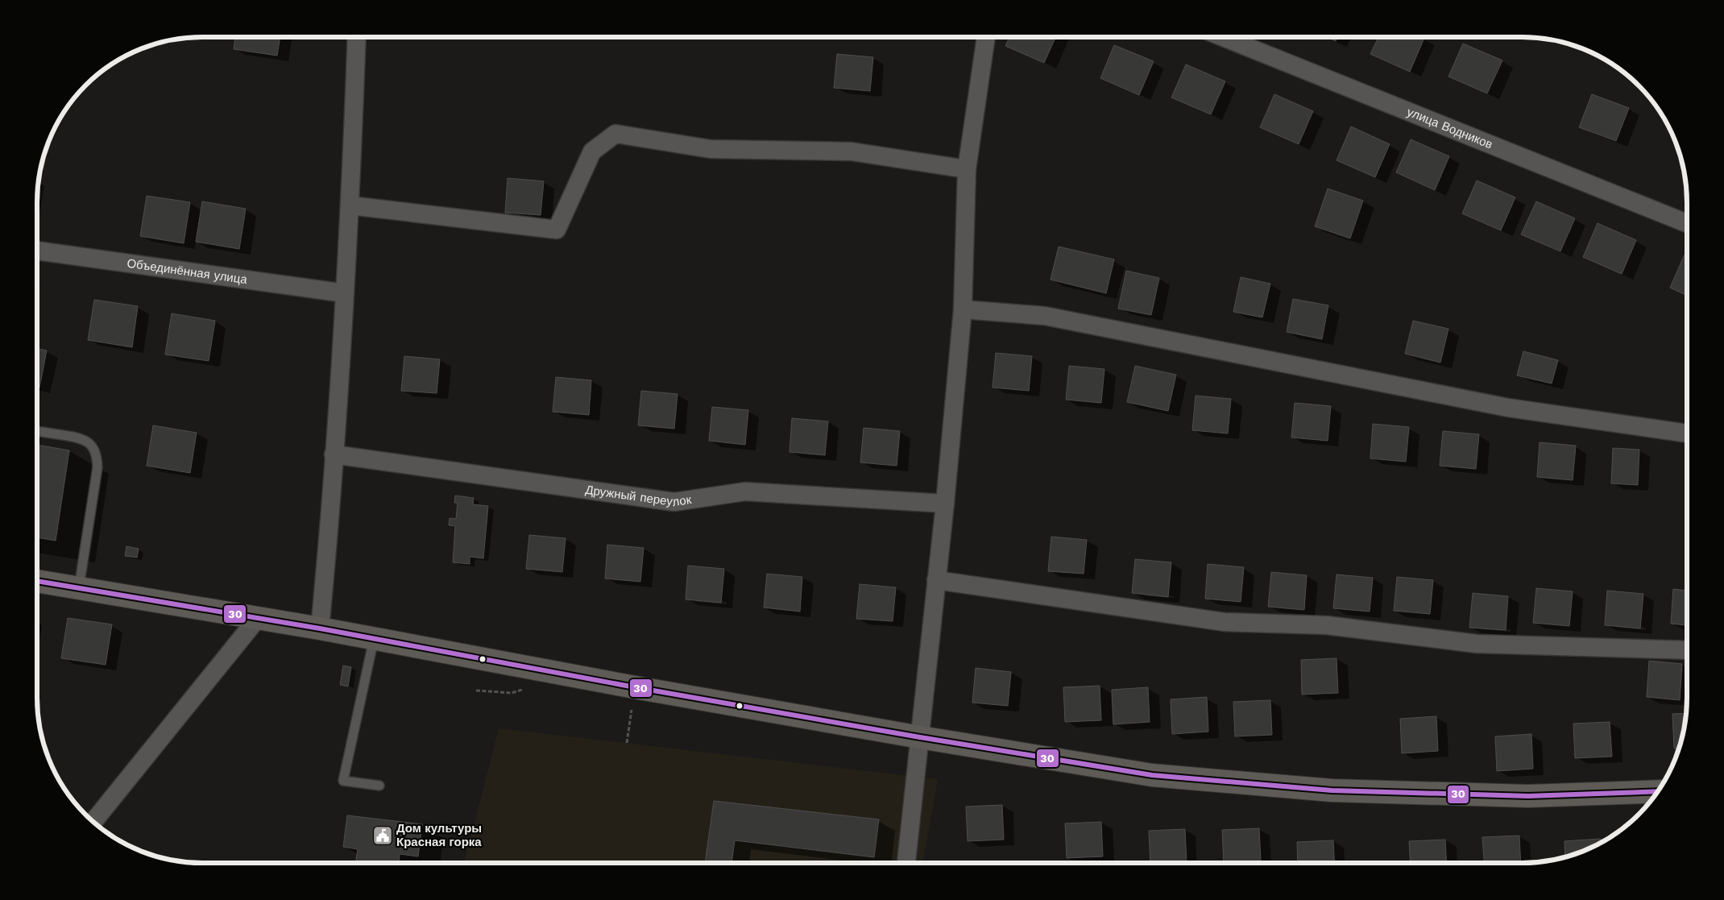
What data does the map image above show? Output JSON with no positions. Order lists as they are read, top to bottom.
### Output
{
  "streets": {
    "street": ["улица Водников", "Объединённая улица", "Дружный переулок"]
  },
  "places": {
    "public building": ["Дом культуры Красная горка"]
  },
  "lines": ["transit line 30"]
}
